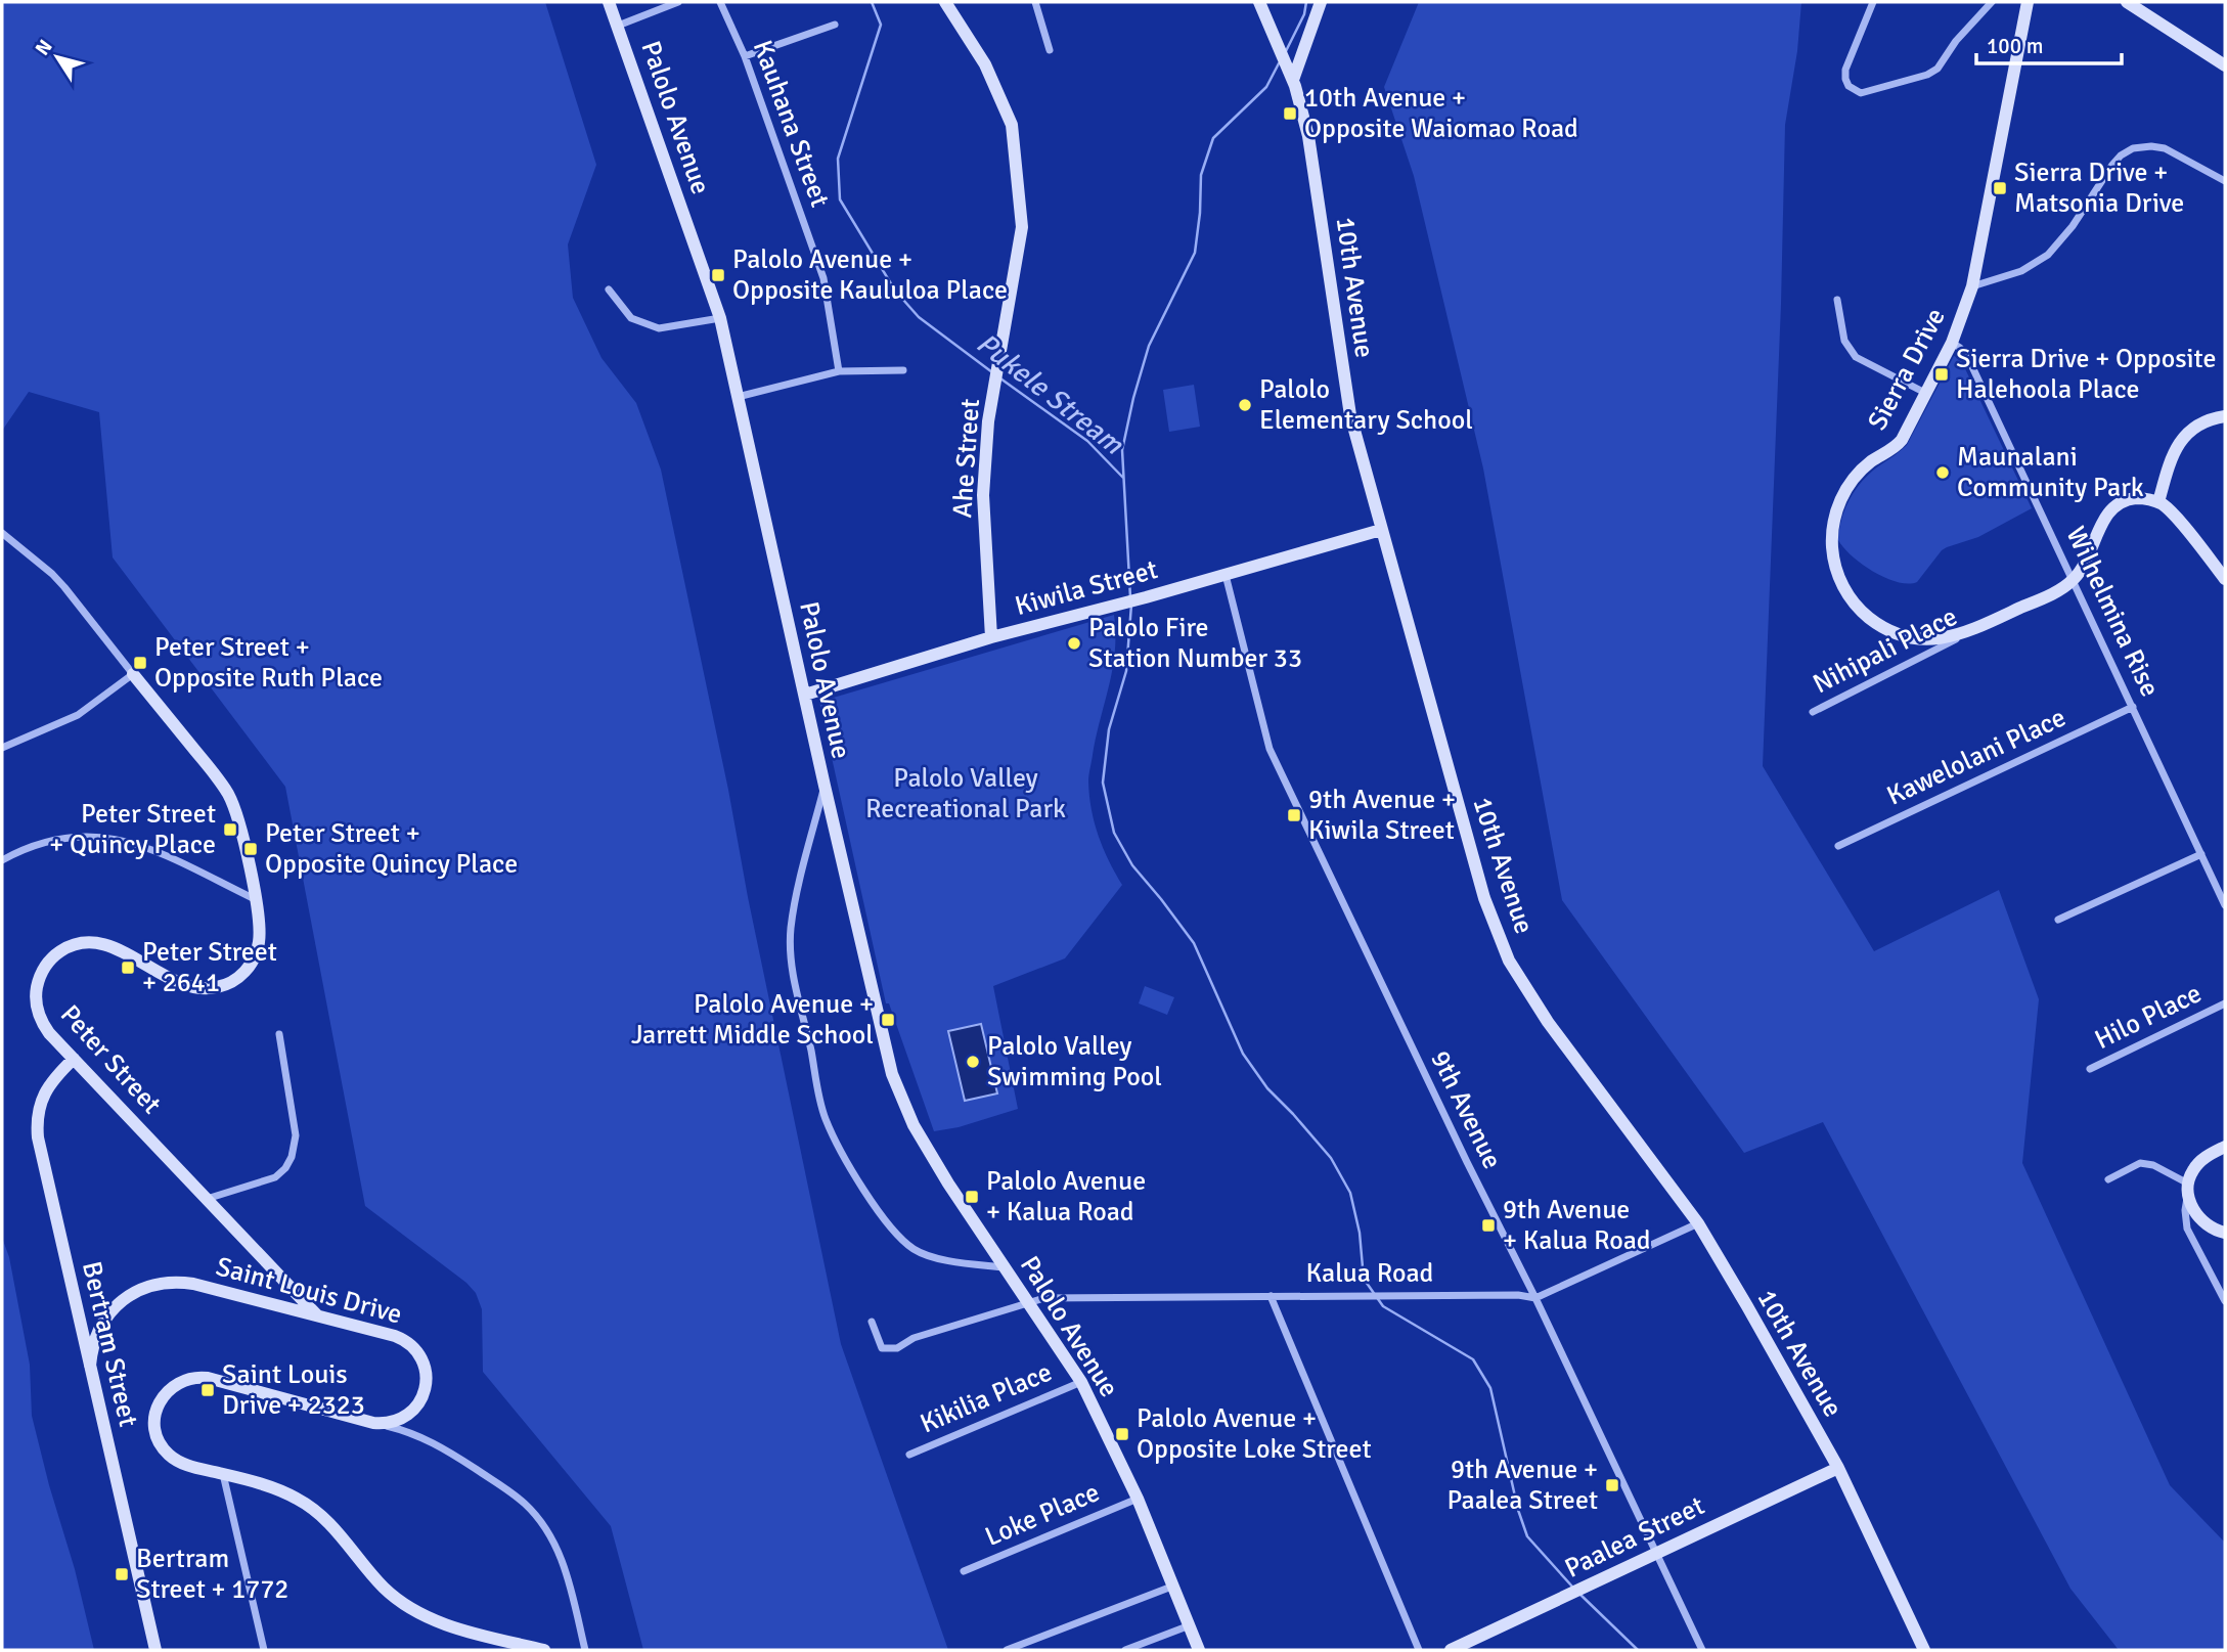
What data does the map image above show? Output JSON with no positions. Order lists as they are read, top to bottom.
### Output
{
  "streets": {
    "street": [
      "Palolo Avenue",
      "Kauhana Street",
      "10th Avenue",
      "Sierra Drive",
      "Ahe Street",
      "Kiwila Street",
      "Wilhelmina Rise",
      "Nihipali Place",
      "Kawelolani Place",
      "Hilo Place",
      "Peter Street",
      "9th Avenue",
      "Kalua Road",
      "Saint Louis Drive",
      "Bertram Street",
      "Kikilia Place",
      "Loke Place",
      "Paalea Street"
    ]
  },
  "crossings": [
    ["Palolo Avenue", "Kiwila Street"],
    ["Palolo Avenue", "Kalua Road"],
    ["Palolo Avenue", "Kikilia Place"],
    ["Palolo Avenue", "Loke Place"],
    ["10th Avenue", "Kiwila Street"],
    ["10th Avenue", "Kalua Road"],
    ["10th Avenue", "Paalea Street"],
    ["Sierra Drive", "Wilhelmina Rise"],
    ["Sierra Drive", "Nihipali Place"],
    ["Ahe Street", "Kiwila Street"],
    ["Kiwila Street", "9th Avenue"],
    ["Wilhelmina Rise", "Kawelolani Place"],
    ["Peter Street", "Saint Louis Drive"],
    ["Peter Street", "Bertram Street"],
    ["9th Avenue", "Kalua Road"],
    ["9th Avenue", "Paalea Street"],
    ["Saint Louis Drive", "Bertram Street"]
  ],
  "water": ["Pukele Stream"],
  "parks": ["Palolo Valley Recreational Park"],
  "places": {
    "transit": [
      "10th Avenue + Opposite Waiomao Road",
      "Sierra Drive + Matsonia Drive",
      "Palolo Avenue + Opposite Kaululoa Place",
      "Sierra Drive + Opposite Halehoola Place",
      "Peter Street + Opposite Ruth Place",
      "9th Avenue + Kiwila Street",
      "Peter Street + Quincy Place",
      "Peter Street + Opposite Quincy Place",
      "Peter Street + 2641",
      "Palolo Avenue + Jarrett Middle School",
      "Palolo Avenue + Kalua Road",
      "9th Avenue + Kalua Road",
      "Saint Louis Drive + 2323",
      "Palolo Avenue + Opposite Loke Street",
      "9th Avenue + Paalea Street",
      "Bertram Street + 1772"
    ],
    "other": [
      "Palolo Elementary School",
      "Maunalani Community Park",
      "Palolo Fire Station Number 33",
      "Palolo Valley Swimming Pool"
    ]
  },
  "scale_bar": "100 m",
  "north": "top left"
}
